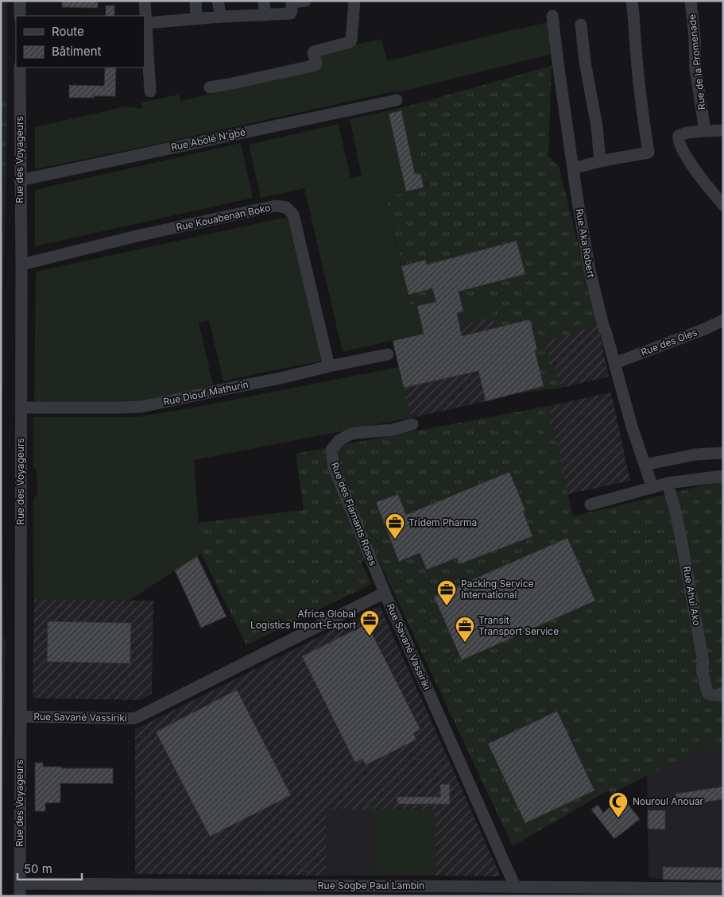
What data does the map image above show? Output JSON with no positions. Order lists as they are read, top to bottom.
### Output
{
  "streets": {
    "street": [
      "Rue de la Promenade",
      "Rue Abolé N'gbé",
      "Rue des Voyageurs",
      "Rue Kouabenan Boko",
      "Rue Aka Robert",
      "Rue des Oies",
      "Rue Diouf Mathurin",
      "Rue des Flamants Roses",
      "Rue Ahui Ako",
      "Rue Savané Vassiriki",
      "Rue Sogbe Paul Lambin"
    ]
  },
  "crossings": [
    ["Rue Abolé N'gbé", "Rue des Voyageurs"],
    ["Rue des Voyageurs", "Rue Kouabenan Boko"],
    ["Rue des Voyageurs", "Rue Diouf Mathurin"],
    ["Rue des Voyageurs", "Rue Savané Vassiriki"],
    ["Rue des Voyageurs", "Rue Sogbe Paul Lambin"],
    ["Rue Kouabenan Boko", "Rue Diouf Mathurin"],
    ["Rue Aka Robert", "Rue des Oies"],
    ["Rue des Flamants Roses", "Rue Savané Vassiriki"],
    ["Rue Savané Vassiriki", "Rue Sogbe Paul Lambin"]
  ],
  "places": {
    "office": [
      "Tridem Pharma",
      "Packing Service International",
      "Africa Global Logistics Import-Export",
      "Transit Transport Service"
    ],
    "mosque": ["Nouroul Anouar"]
  },
  "legend": ["Route", "Bâtiment"],
  "scale_bar": "50 m"
}
